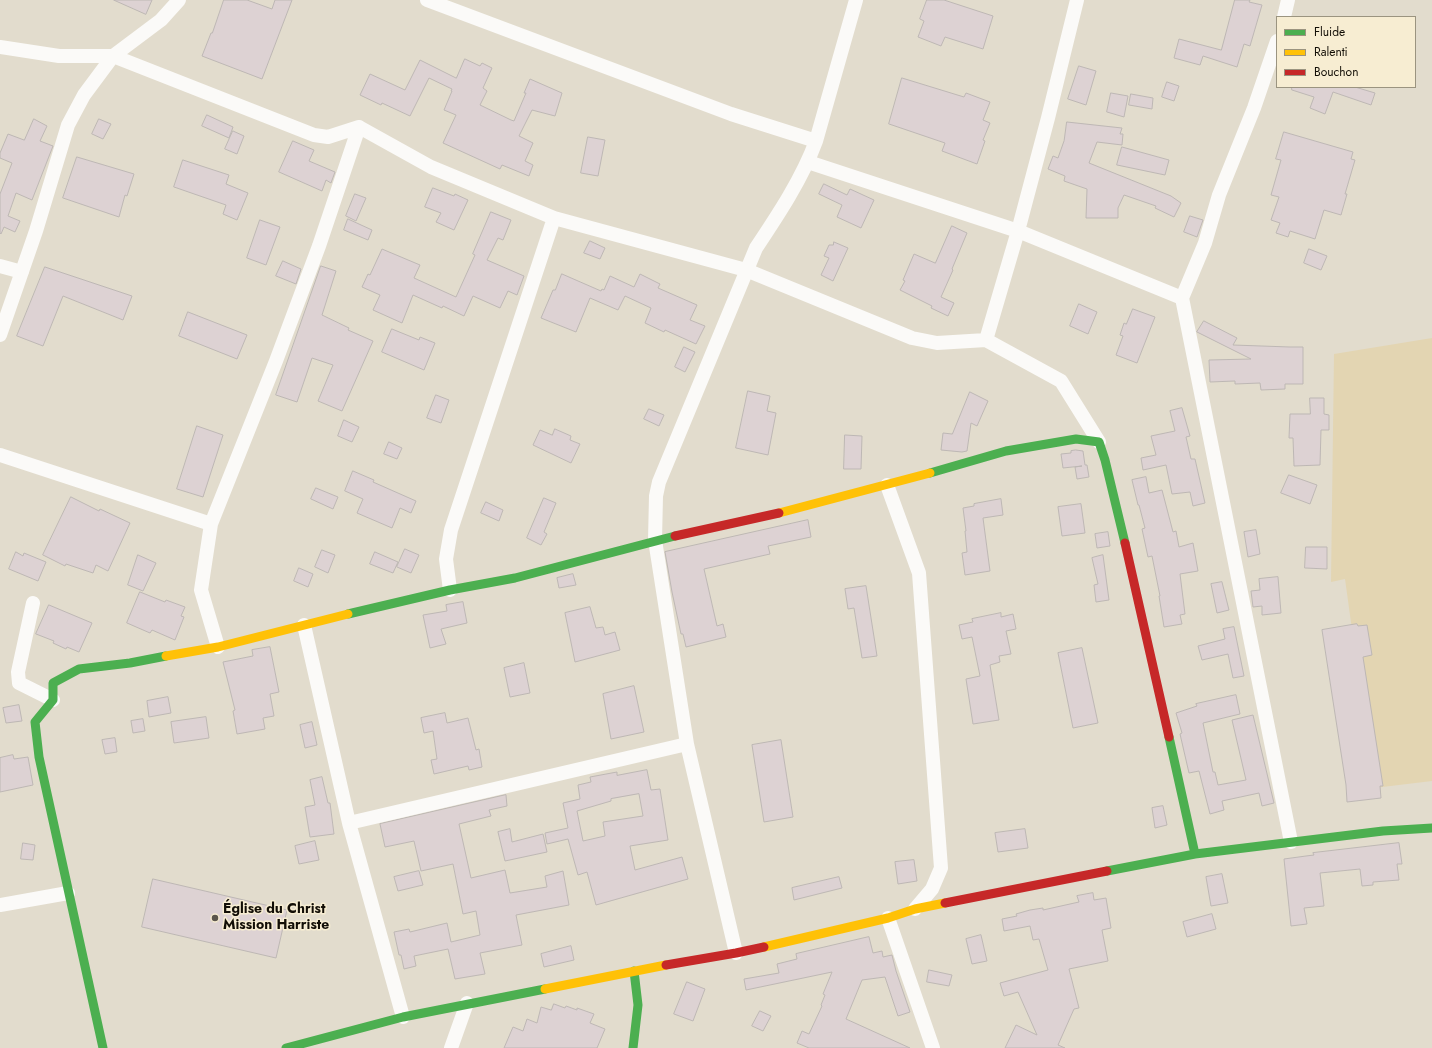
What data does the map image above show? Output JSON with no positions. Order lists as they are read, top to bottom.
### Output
{
  "places": ["Église du Christ Mission Harriste"],
  "legend": ["Fluide", "Ralenti", "Bouchon"]
}
